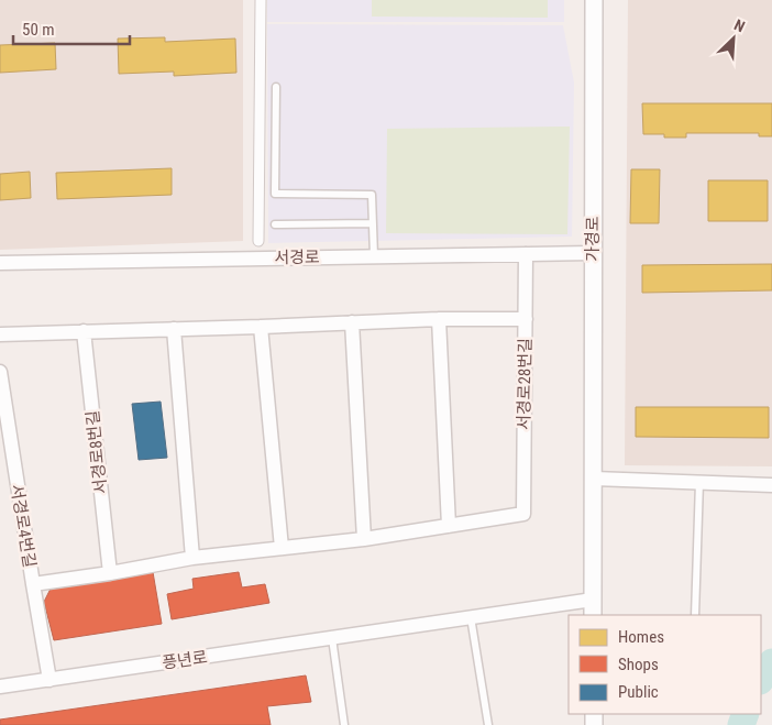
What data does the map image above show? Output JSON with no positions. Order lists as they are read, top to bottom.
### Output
{
  "streets": {
    "street": [
      "가경로",
      "서경로",
      "서경로28번길",
      "서경로8번길",
      "서경로4번길",
      "풍년로"
    ]
  },
  "crossings": [
    ["가경로", "서경로"],
    ["서경로", "서경로28번길"],
    ["서경로4번길", "풍년로"]
  ],
  "legend": ["Homes", "Shops", "Public"],
  "scale_bar": "50 m",
  "north": "top right"
}
